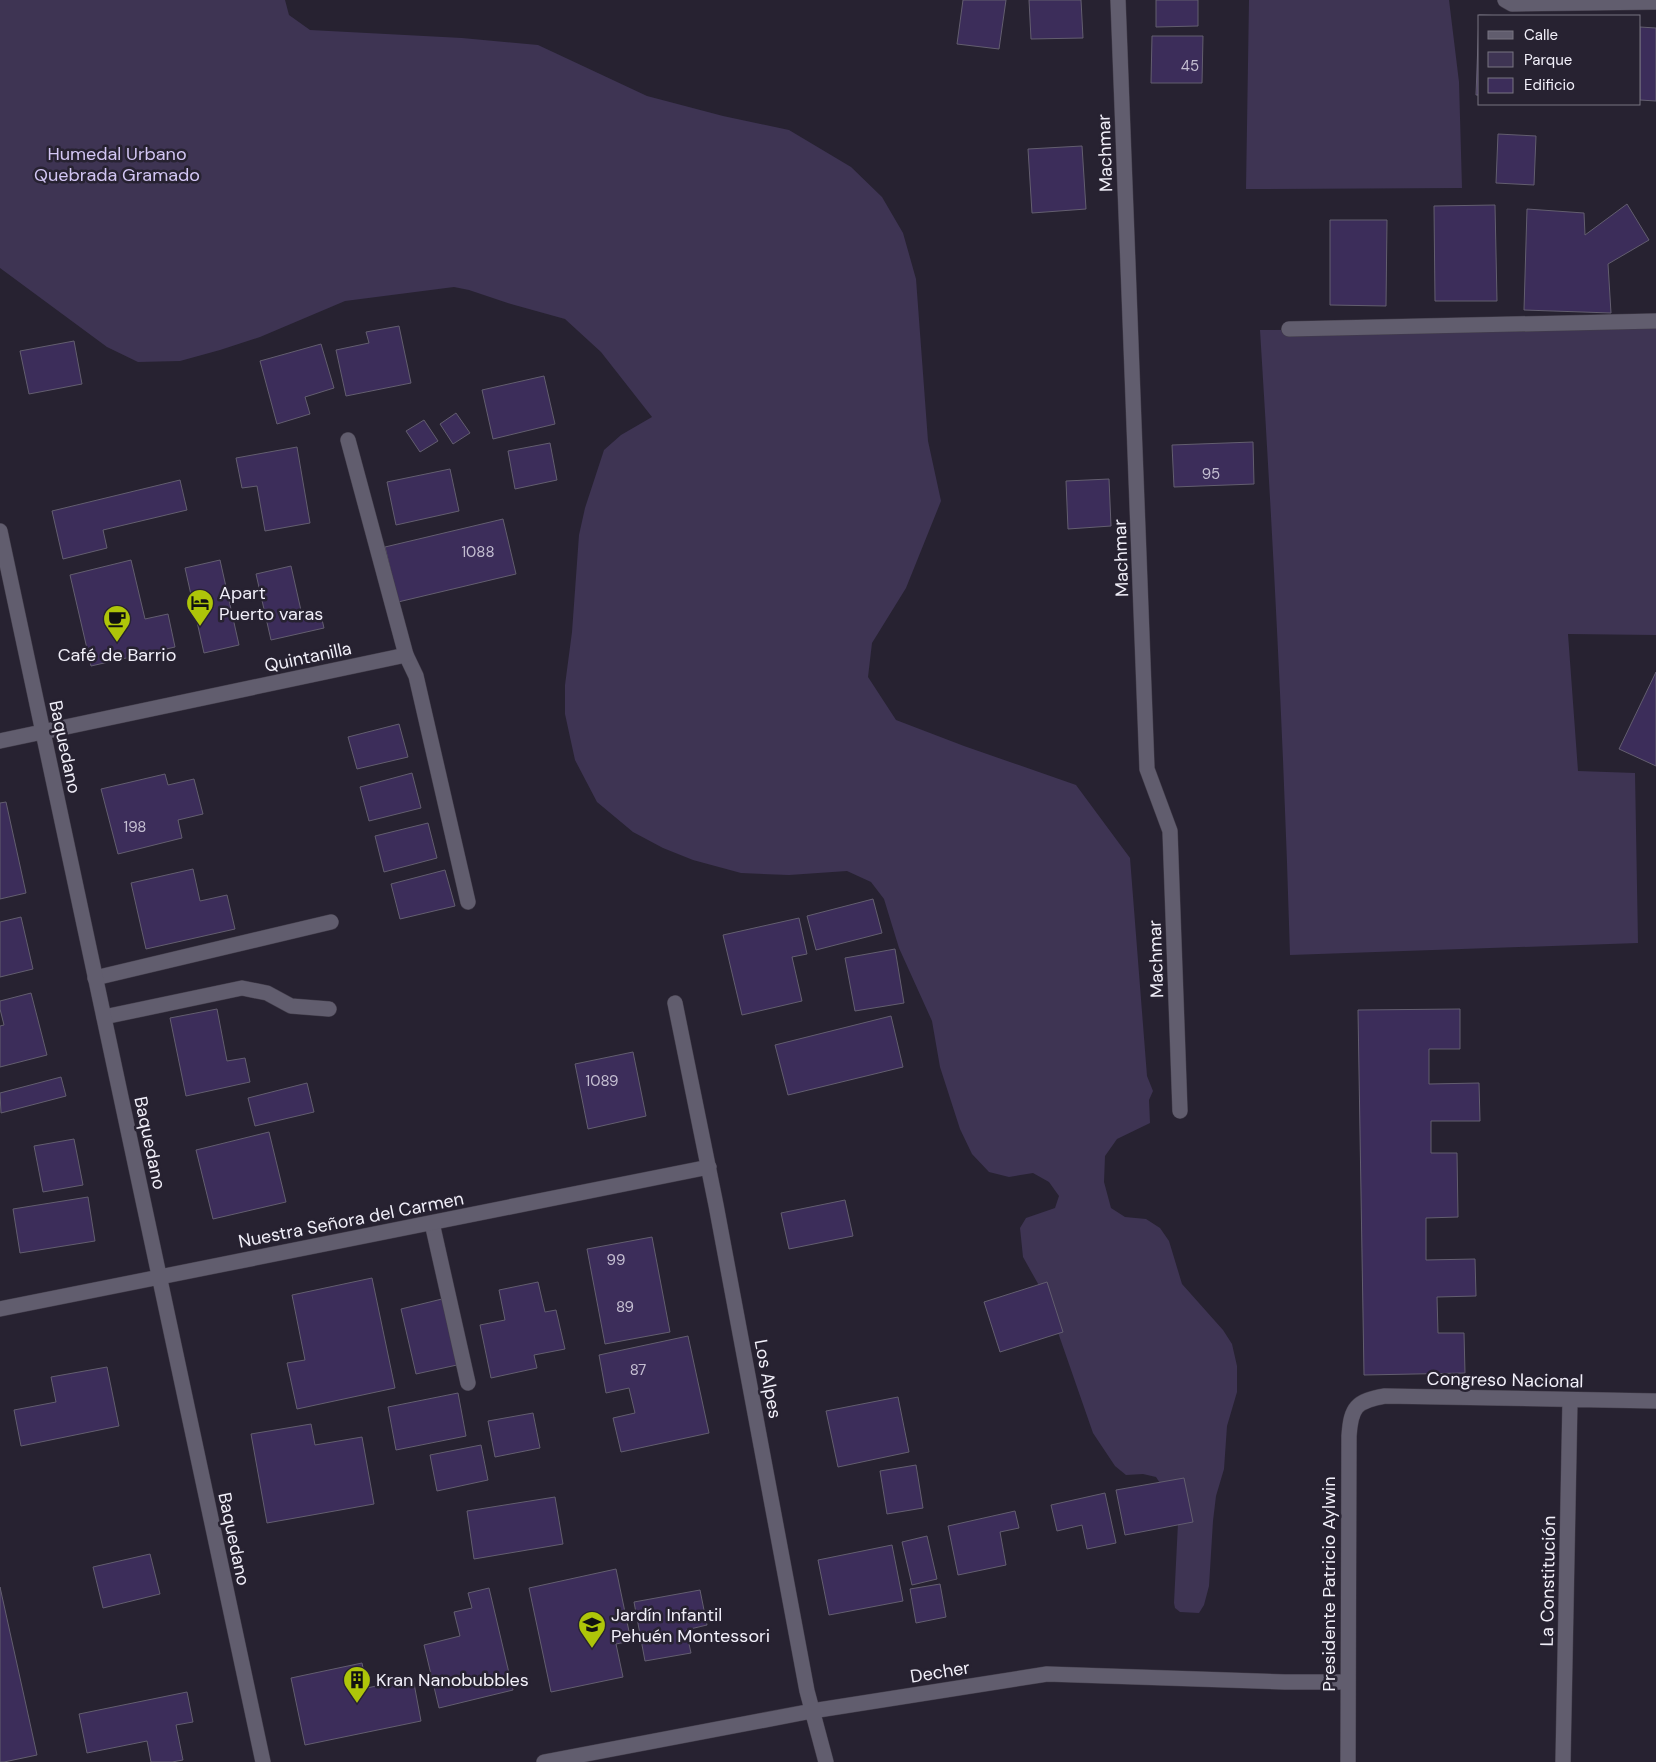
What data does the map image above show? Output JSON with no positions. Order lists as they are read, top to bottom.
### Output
{
  "streets": {
    "street": [
      "Machmar",
      "Quintanilla",
      "Baquedano",
      "Nuestra Señora del Carmen",
      "Los Alpes",
      "Congreso Nacional",
      "La Constitución",
      "Presidente Patricio Aylwin",
      "Decher"
    ]
  },
  "crossings": [
    ["Quintanilla", "Baquedano"],
    ["Baquedano", "Nuestra Señora del Carmen"],
    ["Nuestra Señora del Carmen", "Los Alpes"],
    ["Los Alpes", "Decher"],
    ["Congreso Nacional", "La Constitución"],
    ["Congreso Nacional", "Presidente Patricio Aylwin"],
    ["Presidente Patricio Aylwin", "Decher"]
  ],
  "parks": ["Humedal Urbano Quebrada Gramado"],
  "places": {
    "hotel": ["Apart Puerto varas"],
    "cafe": ["Café de Barrio"],
    "school or university": ["Jardín Infantil Pehuén Montessori"],
    "building": ["Kran Nanobubbles"]
  },
  "house_numbers": [
    "45",
    "95",
    "1088",
    "198",
    "1089",
    "99",
    "89",
    "87"
  ],
  "legend": ["Calle", "Parque", "Edificio"]
}
